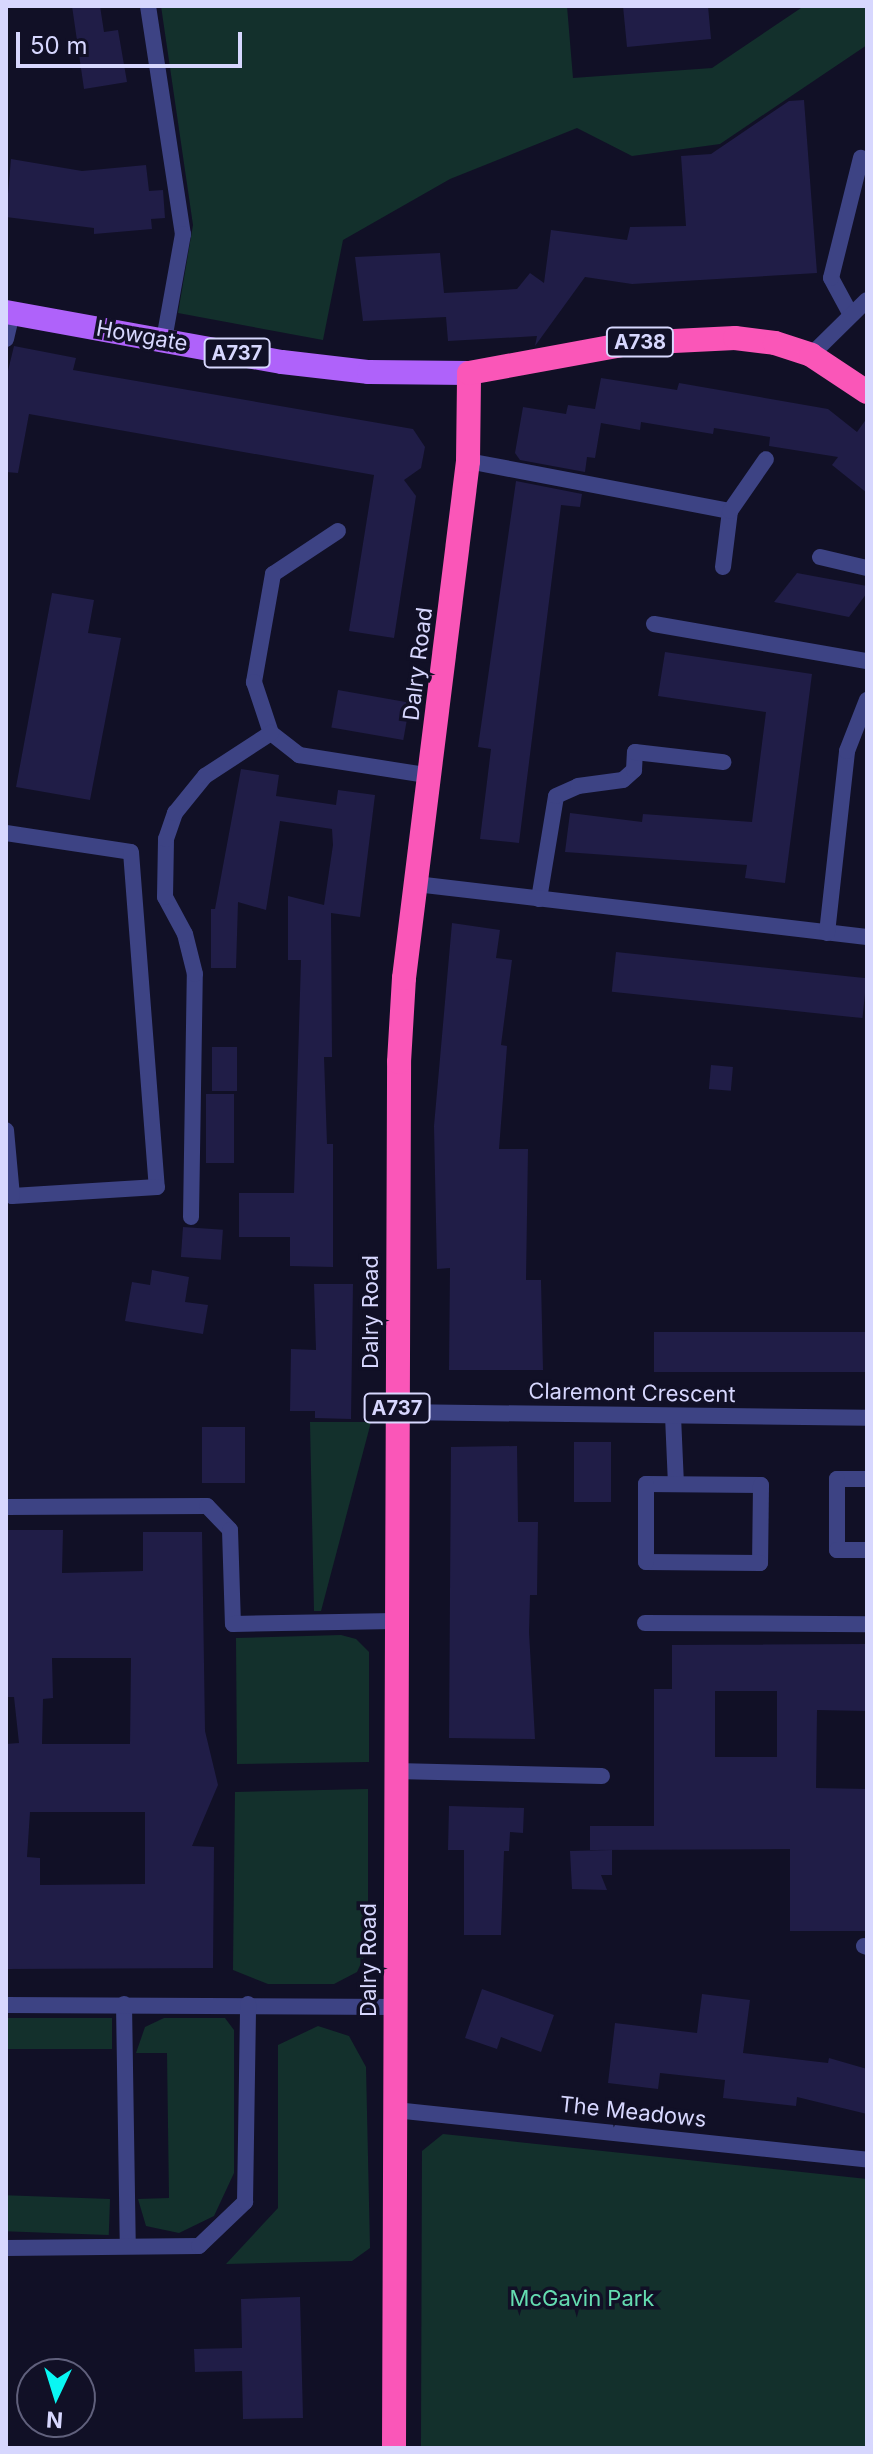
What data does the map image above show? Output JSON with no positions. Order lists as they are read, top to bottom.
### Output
{
  "streets": {
    "highway": ["A738", "A737", "Dalry Road"],
    "main road": ["Howgate"],
    "street": ["Claremont Crescent", "The Meadows"]
  },
  "crossings": [
    ["Howgate", "A738"],
    ["Howgate", "Dalry Road"],
    ["A738", "Dalry Road"],
    ["Dalry Road", "Claremont Crescent"],
    ["Dalry Road", "The Meadows"]
  ],
  "parks": ["McGavin Park"],
  "scale_bar": "50 m",
  "north": "bottom"
}
